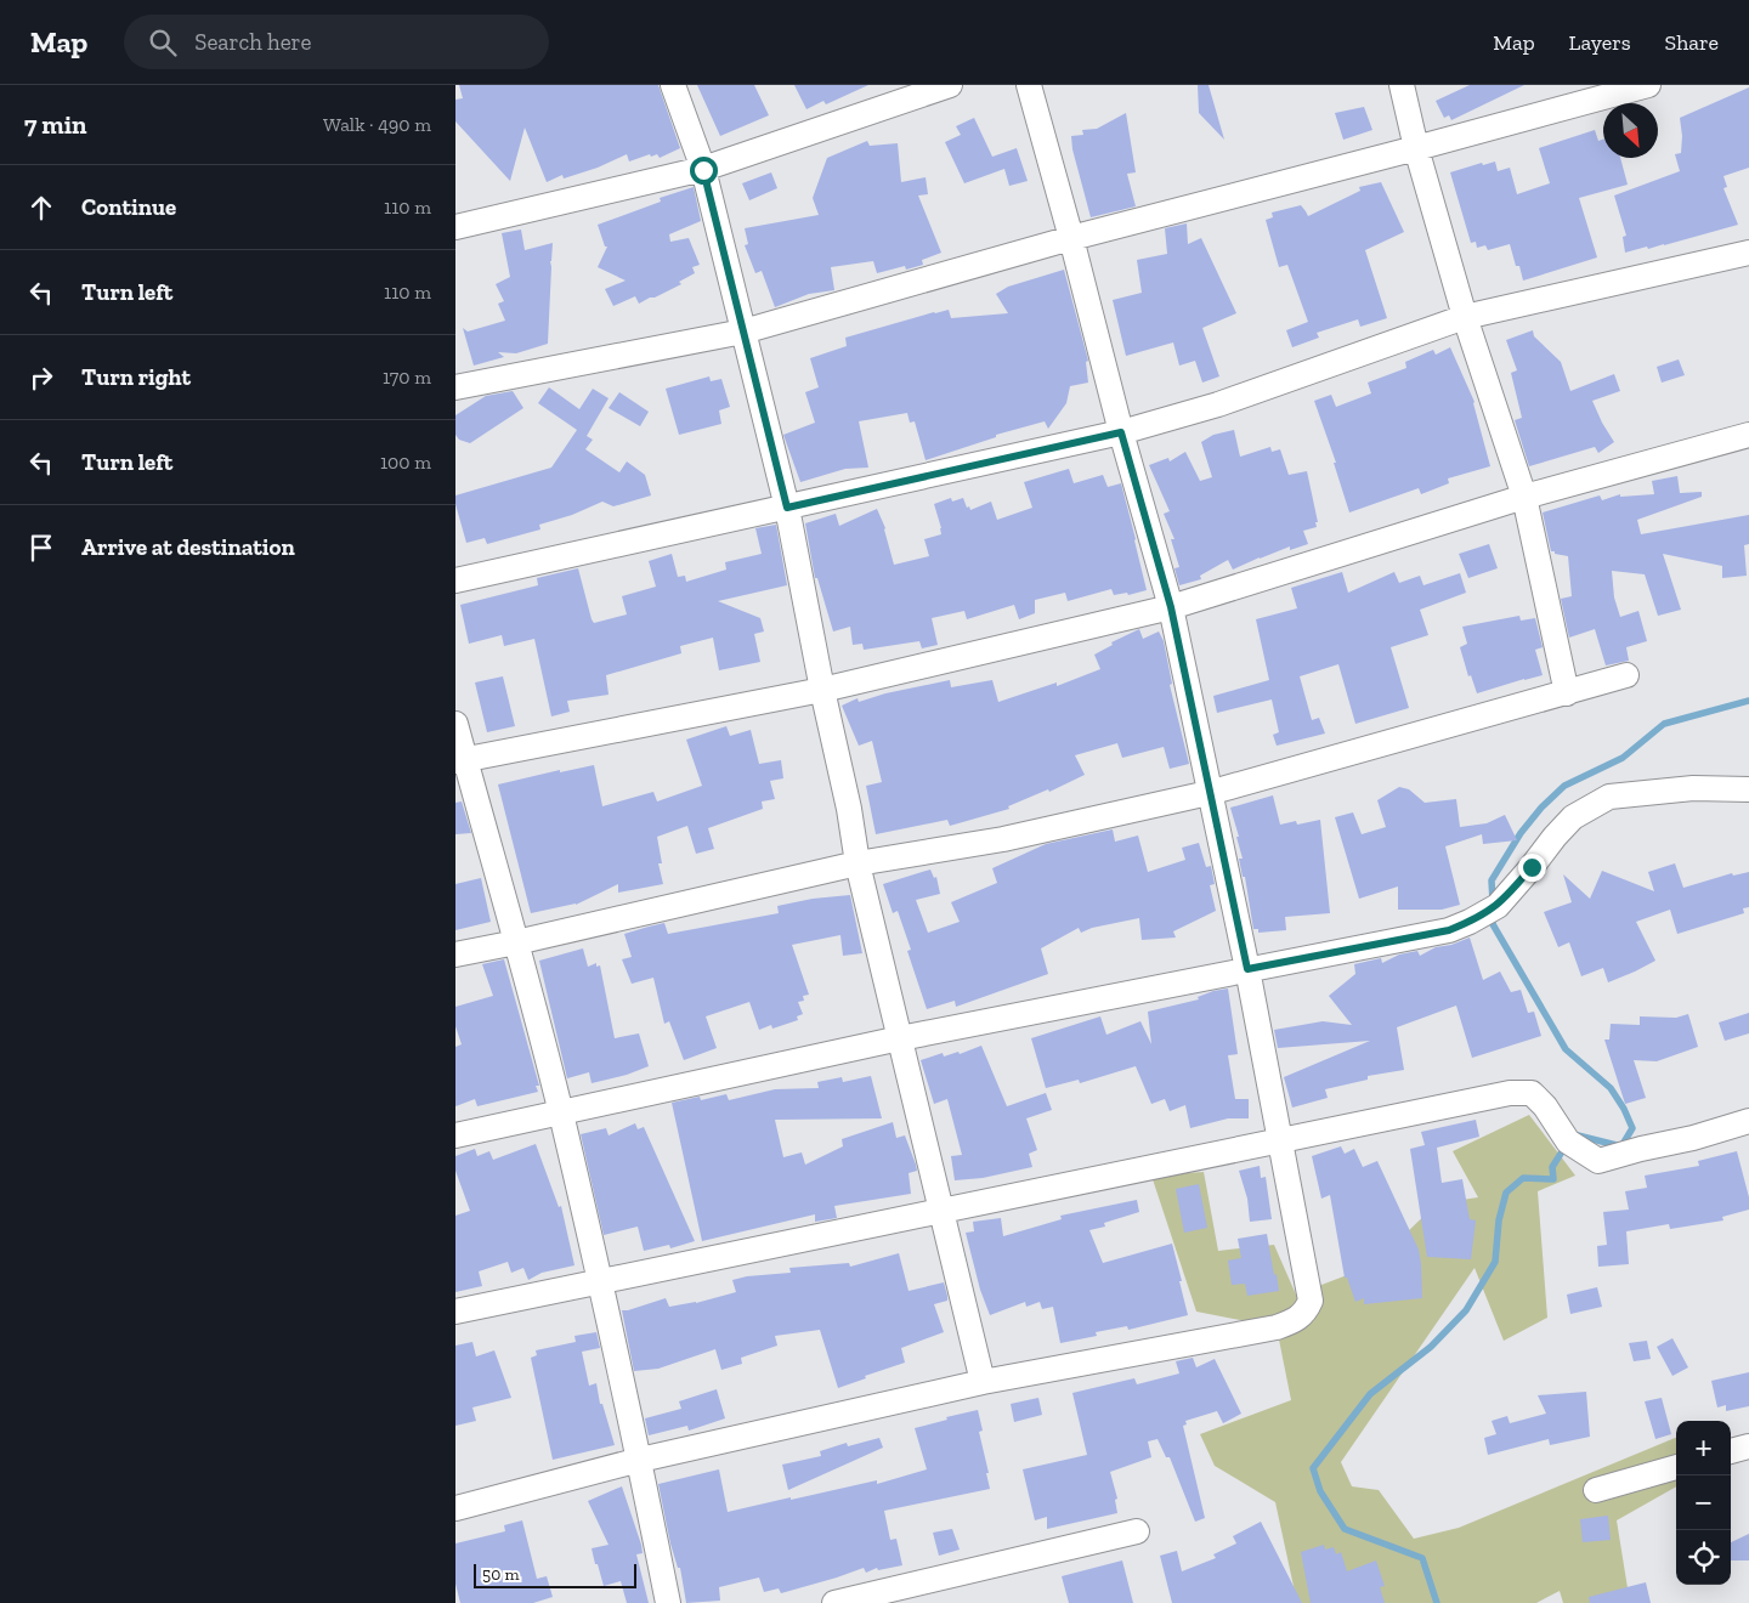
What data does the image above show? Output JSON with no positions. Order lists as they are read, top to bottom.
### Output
{
  "scale_bar": "50 m",
  "north": "bottom right",
  "page": {
    "header": "Map",
    "search": "Search here",
    "nav": ["Map", "Layers", "Share"],
    "heading": ["7 min", "Walk · 490 m"],
    "list": [
      ["Continue", "110 m"],
      ["Turn left", "110 m"],
      ["Turn right", "170 m"],
      ["Turn left", "100 m"],
      "Arrive at destination"
    ],
    "map_buttons": ["+", "−"],
    "scale": "50 m"
  }
}
